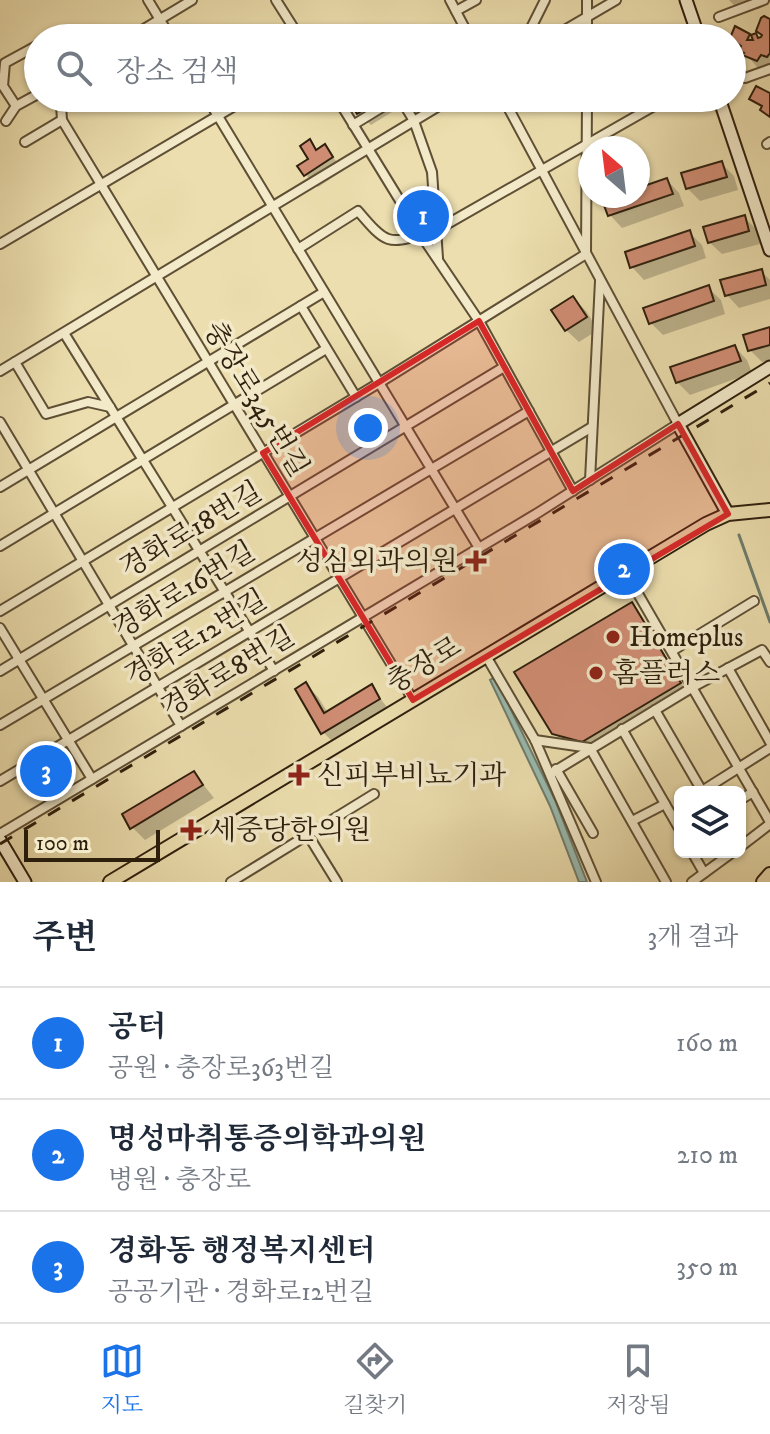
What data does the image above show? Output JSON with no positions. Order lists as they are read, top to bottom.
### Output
{
  "streets": {
    "main road": ["충장로"],
    "street": [
      "충장로345번길",
      "경화로18번길",
      "경화로16번길",
      "경화로12번길",
      "경화로8번길"
    ]
  },
  "crossings": [
    ["충장로345번길", "경화로18번길"],
    ["충장로345번길", "경화로16번길"],
    ["충장로345번길", "경화로12번길"],
    ["충장로345번길", "충장로"],
    ["충장로345번길", "경화로8번길"]
  ],
  "places": {
    "health": ["성심외과의원", "신피부비뇨기과", "세중당한의원"],
    "other": ["Homeplus", "홈플러스"]
  },
  "scale_bar": "100 m",
  "north": "top left",
  "page": {
    "search": "장소 검색",
    "pins": ["1", "2", "3"],
    "scale": "100 m",
    "heading": ["주변", "3개 결과"],
    "list": [
      {
        "mark": "1",
        "name": "공터",
        "note": "공원 · 충장로363번길",
        "value": "160 m"
      },
      {
        "mark": "2",
        "name": "명성마취통증의학과의원",
        "note": "병원 · 충장로",
        "value": "210 m"
      },
      {
        "mark": "3",
        "name": "경화동 행정복지센터",
        "note": "공공기관 · 경화로12번길",
        "value": "350 m"
      }
    ],
    "nav": ["지도", "길찾기", "저장됨"]
  }
}
